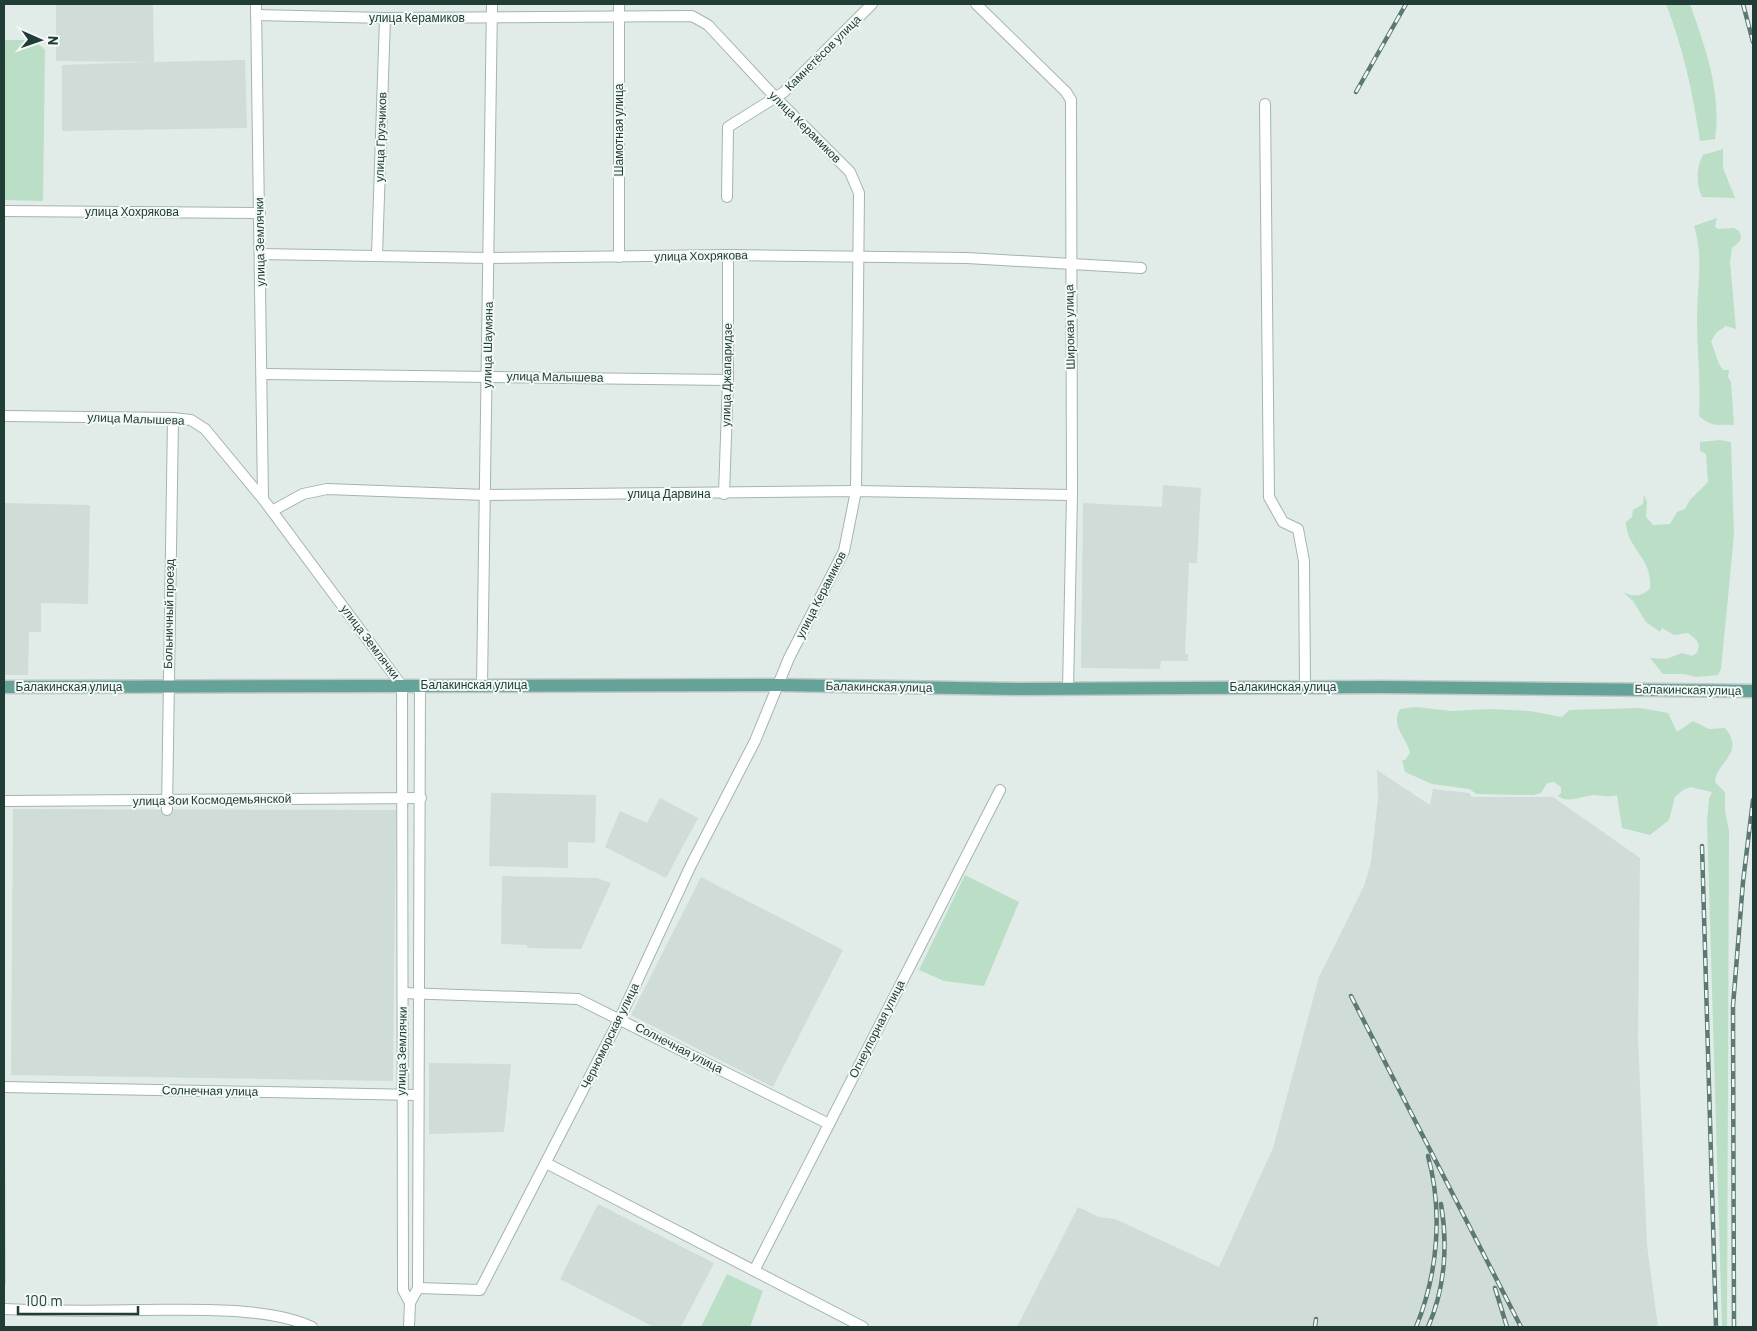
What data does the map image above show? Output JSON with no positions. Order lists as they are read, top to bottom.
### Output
{
  "streets": {
    "main road": ["Балакинская улица"],
    "street": [
      "улица Керамиков",
      "Камнетёсов улица",
      "Шамотная улица",
      "улица Грузчиков",
      "улица Хохрякова",
      "улица Землячки",
      "Широкая улица",
      "улица Шаумяна",
      "улица Джапаридзе",
      "улица Малышева",
      "улица Дарвина",
      "Больничный проезд",
      "улица Зои Космодемьянской",
      "Огнеупорная улица",
      "Черноморская улица",
      "Солнечная улица"
    ]
  },
  "crossings": [
    ["улица Керамиков", "Камнетёсов улица"],
    ["улица Керамиков", "Шамотная улица"],
    ["улица Керамиков", "улица Грузчиков"],
    ["улица Керамиков", "улица Хохрякова"],
    ["улица Керамиков", "улица Землячки"],
    ["улица Керамиков", "улица Шаумяна"],
    ["улица Керамиков", "улица Дарвина"],
    ["улица Керамиков", "Балакинская улица"],
    ["улица Керамиков", "Черноморская улица"],
    ["Шамотная улица", "улица Хохрякова"],
    ["улица Грузчиков", "улица Хохрякова"],
    ["улица Хохрякова", "улица Землячки"],
    ["улица Хохрякова", "Широкая улица"],
    ["улица Хохрякова", "улица Шаумяна"],
    ["улица Хохрякова", "улица Джапаридзе"],
    ["улица Землячки", "улица Малышева"],
    ["улица Землячки", "улица Дарвина"],
    ["улица Землячки", "Балакинская улица"],
    ["улица Землячки", "улица Зои Космодемьянской"],
    ["улица Землячки", "Черноморская улица"],
    ["улица Землячки", "Солнечная улица"],
    ["Широкая улица", "улица Дарвина"],
    ["Широкая улица", "Балакинская улица"],
    ["улица Шаумяна", "улица Малышева"],
    ["улица Шаумяна", "улица Дарвина"],
    ["улица Шаумяна", "Балакинская улица"],
    ["улица Джапаридзе", "улица Малышева"],
    ["улица Джапаридзе", "улица Дарвина"],
    ["улица Малышева", "Больничный проезд"],
    ["Больничный проезд", "Балакинская улица"],
    ["Больничный проезд", "улица Зои Космодемьянской"],
    ["Балакинская улица", "Черноморская улица"],
    ["Огнеупорная улица", "Солнечная улица"],
    ["Черноморская улица", "Солнечная улица"]
  ],
  "scale_bar": "100 m",
  "north": "right"
}
